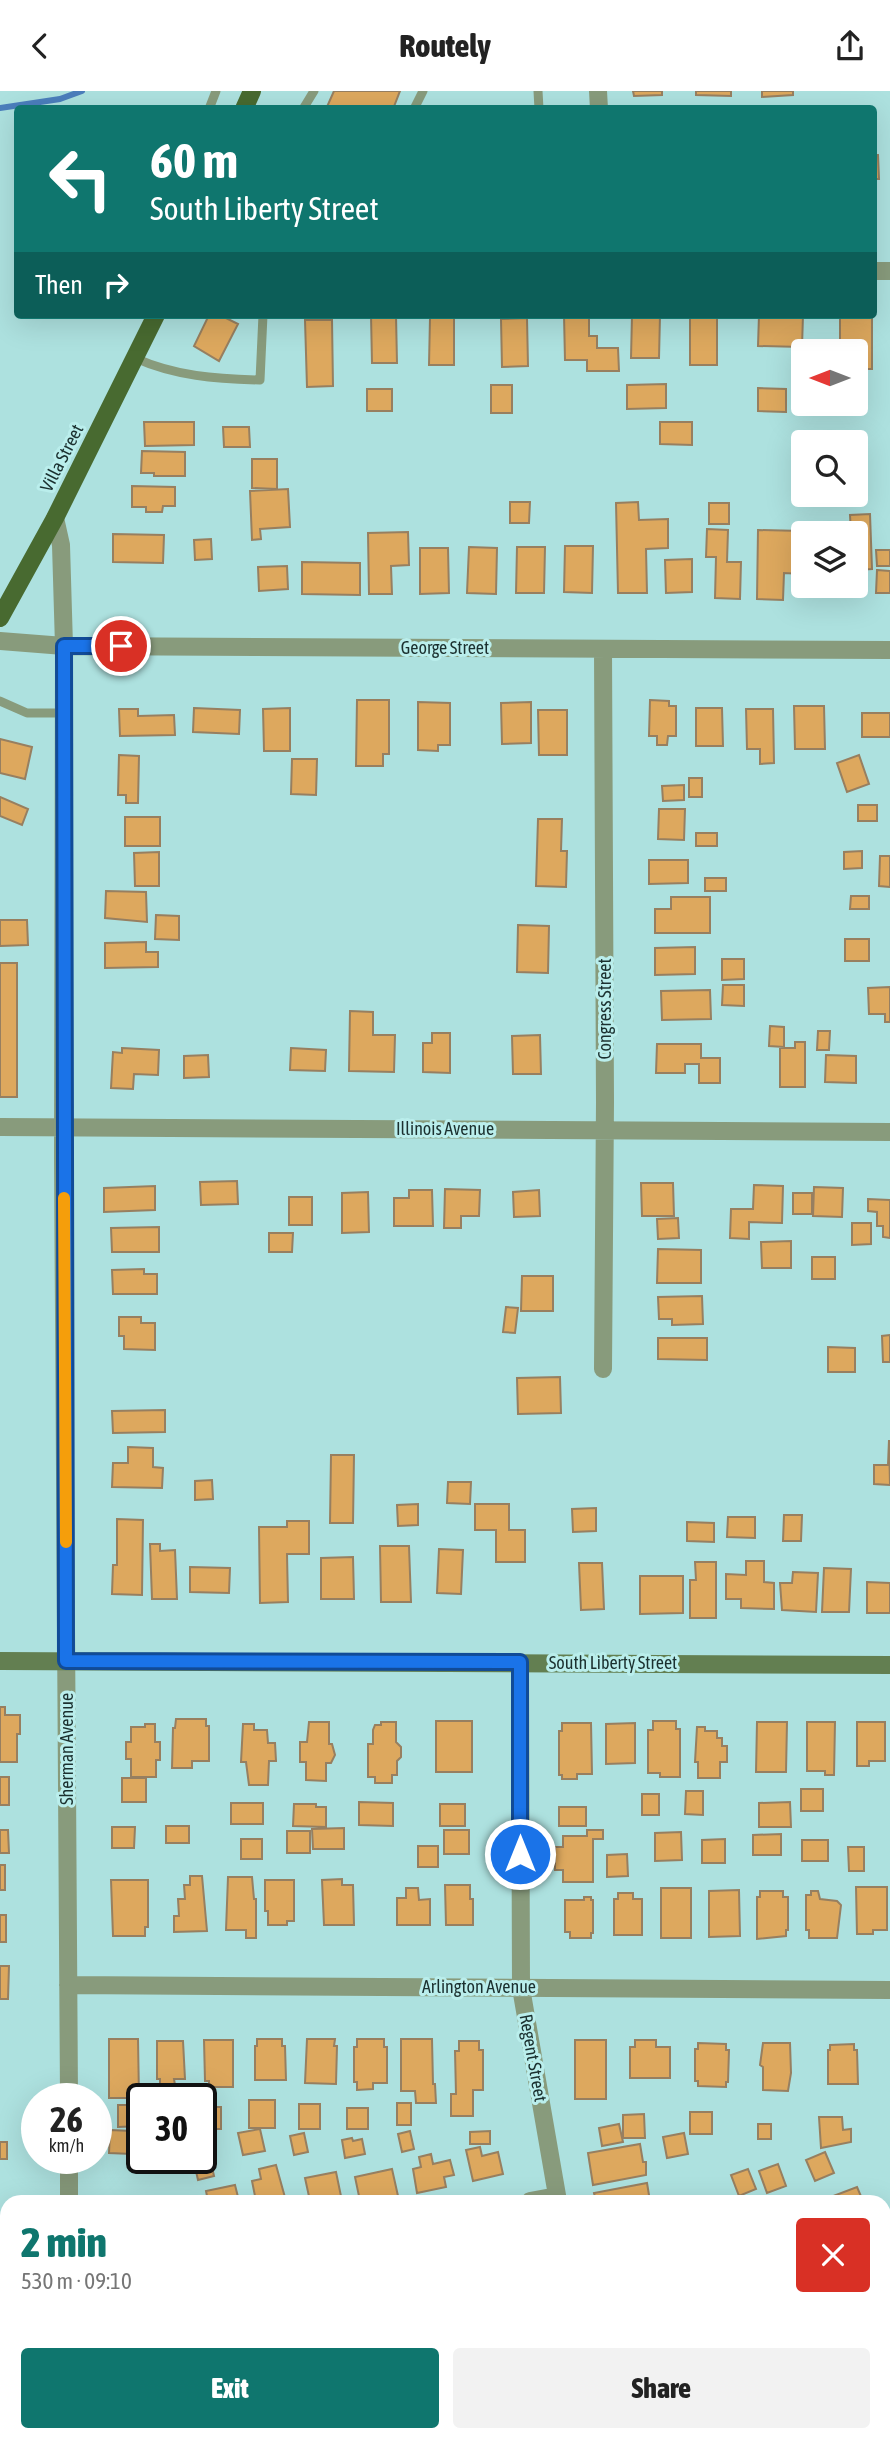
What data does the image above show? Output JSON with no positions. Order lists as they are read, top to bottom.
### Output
{
  "streets": {
    "main road": ["Villa Street", "South Liberty Street"],
    "street": [
      "George Street",
      "Congress Street",
      "Illinois Avenue",
      "Sherman Avenue",
      "Arlington Avenue",
      "Regent Street"
    ]
  },
  "crossings": [
    ["Villa Street", "Sherman Avenue"],
    ["George Street", "Congress Street"],
    ["George Street", "Sherman Avenue"],
    ["Congress Street", "Illinois Avenue"],
    ["Illinois Avenue", "Sherman Avenue"],
    ["South Liberty Street", "Sherman Avenue"],
    ["South Liberty Street", "Regent Street"],
    ["Sherman Avenue", "Arlington Avenue"],
    ["Arlington Avenue", "Regent Street"]
  ],
  "north": "left",
  "page": {
    "header": "Routely",
    "turn": ["60 m", "South Liberty Street"],
    "then": "Then",
    "speed": "26 km/h",
    "limit": "30",
    "heading": ["2 min", "530 m · 09:10"],
    "buttons": ["Exit", "Share"]
  }
}
